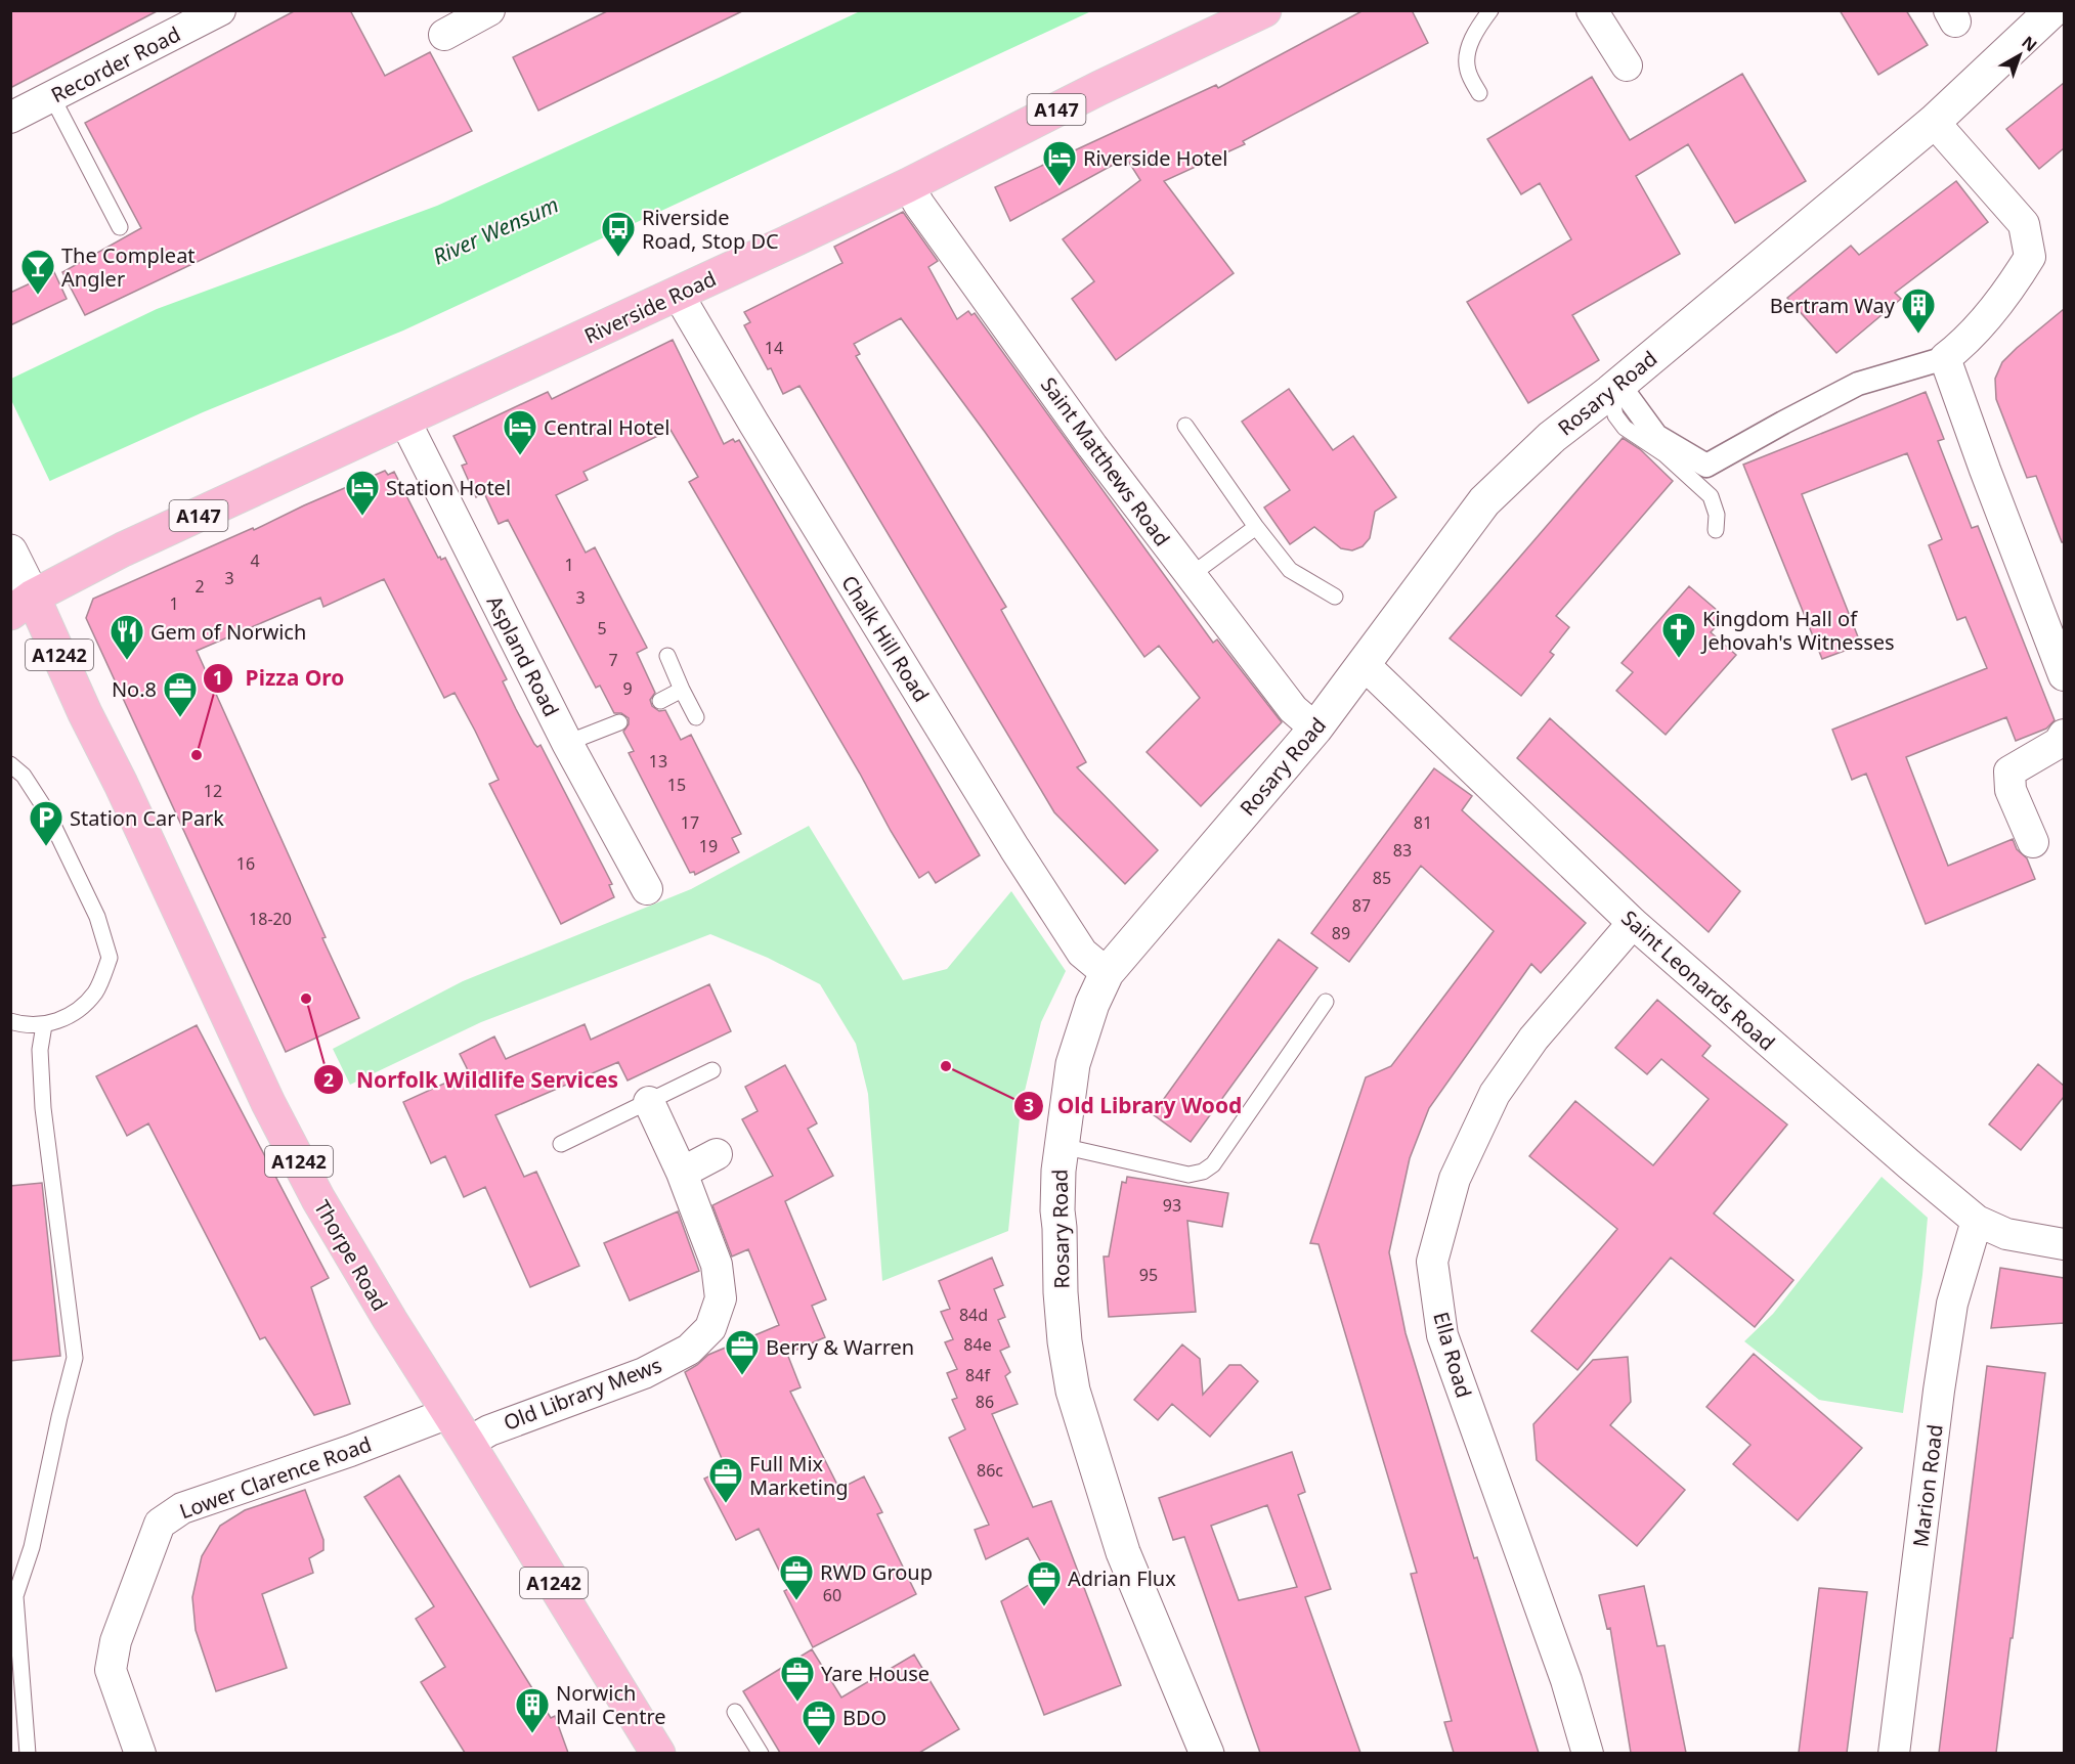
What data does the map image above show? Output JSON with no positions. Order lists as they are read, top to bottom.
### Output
{
  "streets": {
    "main road": [
      "A147",
      "Riverside Road",
      "A1242",
      "Thorpe Road"
    ],
    "street": [
      "Recorder Road",
      "Rosary Road",
      "Saint Matthews Road",
      "Chalk Hill Road",
      "Aspland Road",
      "Saint Leonards Road",
      "Ella Road",
      "Old Library Mews",
      "Lower Clarence Road",
      "Marion Road"
    ]
  },
  "crossings": [
    ["Riverside Road", "Saint Matthews Road"],
    ["Riverside Road", "Chalk Hill Road"],
    ["Riverside Road", "Aspland Road"],
    ["Riverside Road", "Thorpe Road"],
    ["Rosary Road", "Saint Matthews Road"],
    ["Rosary Road", "Chalk Hill Road"],
    ["Rosary Road", "Saint Leonards Road"],
    ["Saint Leonards Road", "Ella Road"],
    ["Saint Leonards Road", "Marion Road"],
    ["Thorpe Road", "Old Library Mews"],
    ["Thorpe Road", "Lower Clarence Road"]
  ],
  "water": ["River Wensum"],
  "places": {
    "hotel": ["Riverside Hotel", "Central Hotel", "Station Hotel"],
    "bus stop": ["Riverside Road, Stop DC"],
    "bar": ["The Compleat Angler"],
    "building": ["Bertram Way", "Norwich Mail Centre"],
    "church": ["Kingdom Hall of Jehovah's Witnesses"],
    "restaurant": ["Gem of Norwich"],
    "office": [
      "No.8",
      "Berry & Warren",
      "Full Mix Marketing",
      "RWD Group",
      "Adrian Flux",
      "Yare House",
      "BDO"
    ],
    "other": ["Pizza Oro", "Norfolk Wildlife Services", "Old Library Wood"],
    "parking": ["Station Car Park"]
  },
  "house_numbers": [
    "14",
    "4",
    "1",
    "3",
    "2",
    "3",
    "1",
    "5",
    "7",
    "9",
    "13",
    "15",
    "12",
    "17",
    "81",
    "19",
    "83",
    "16",
    "85",
    "87",
    "18-20",
    "89",
    "93",
    "95",
    "84d",
    "84e",
    "84f",
    "86",
    "86c",
    "60"
  ],
  "north": "top right"
}
